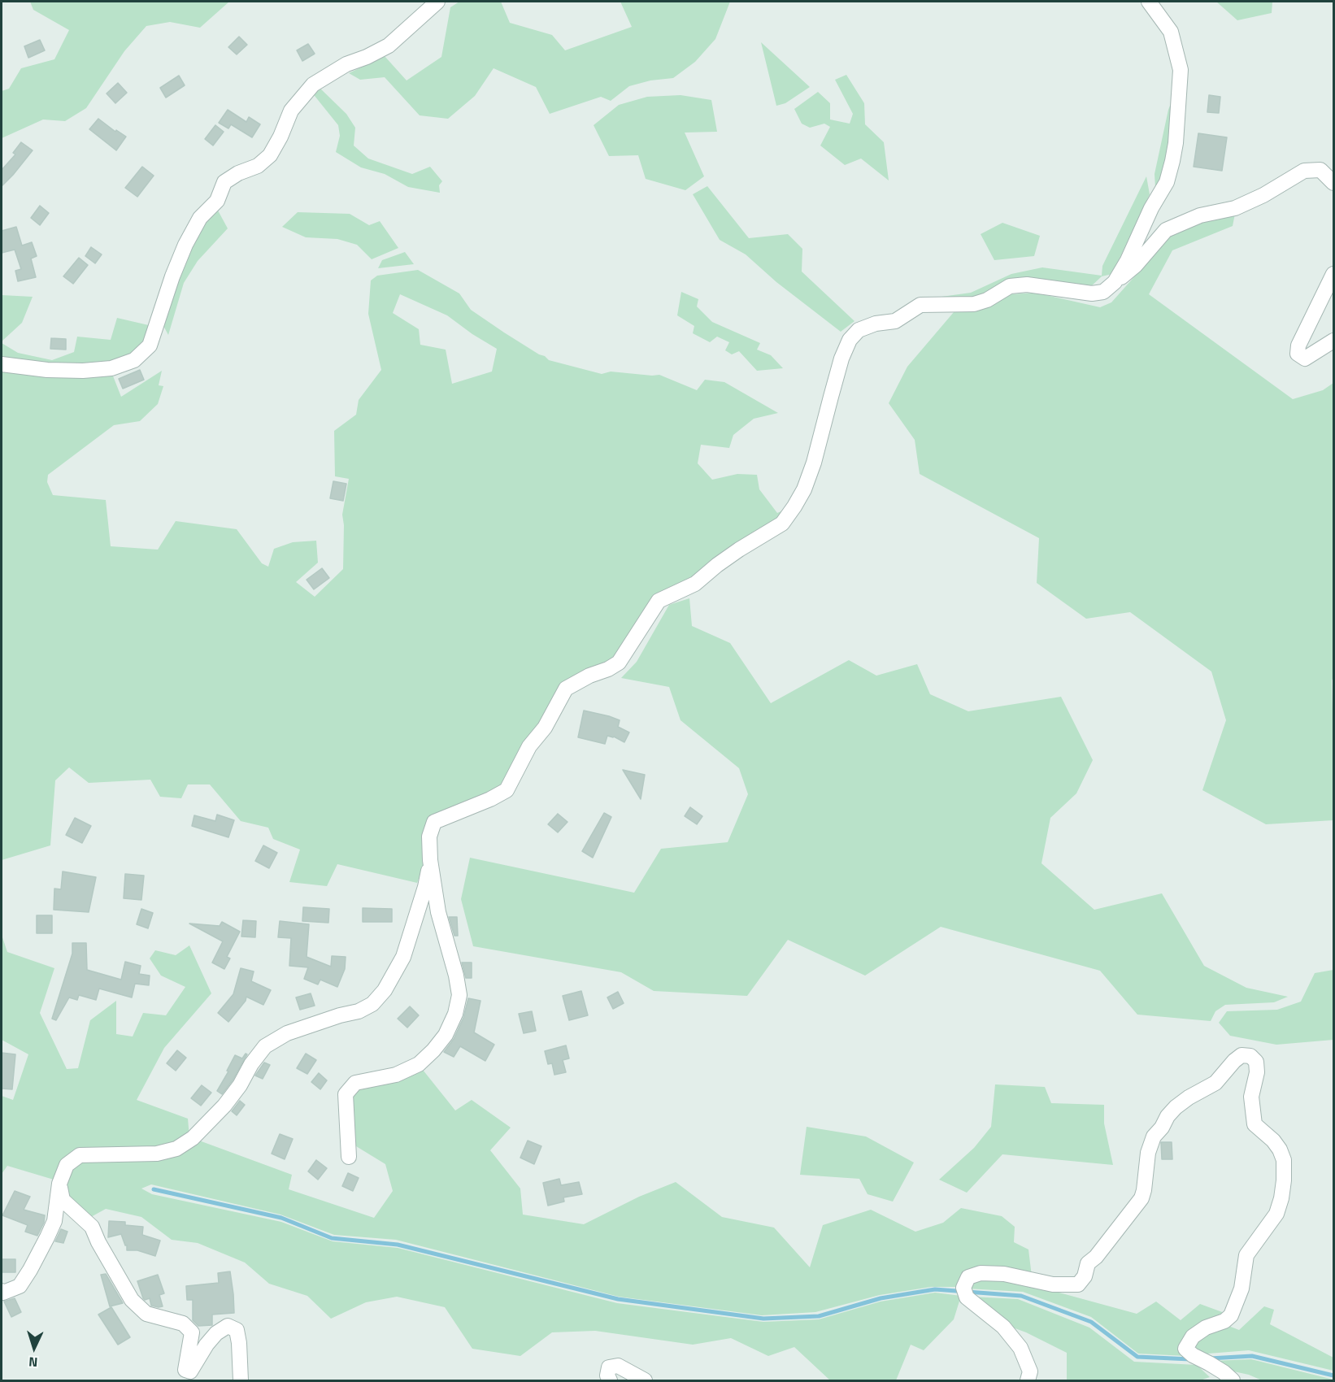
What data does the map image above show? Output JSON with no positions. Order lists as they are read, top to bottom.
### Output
{
  "north": "bottom"
}
